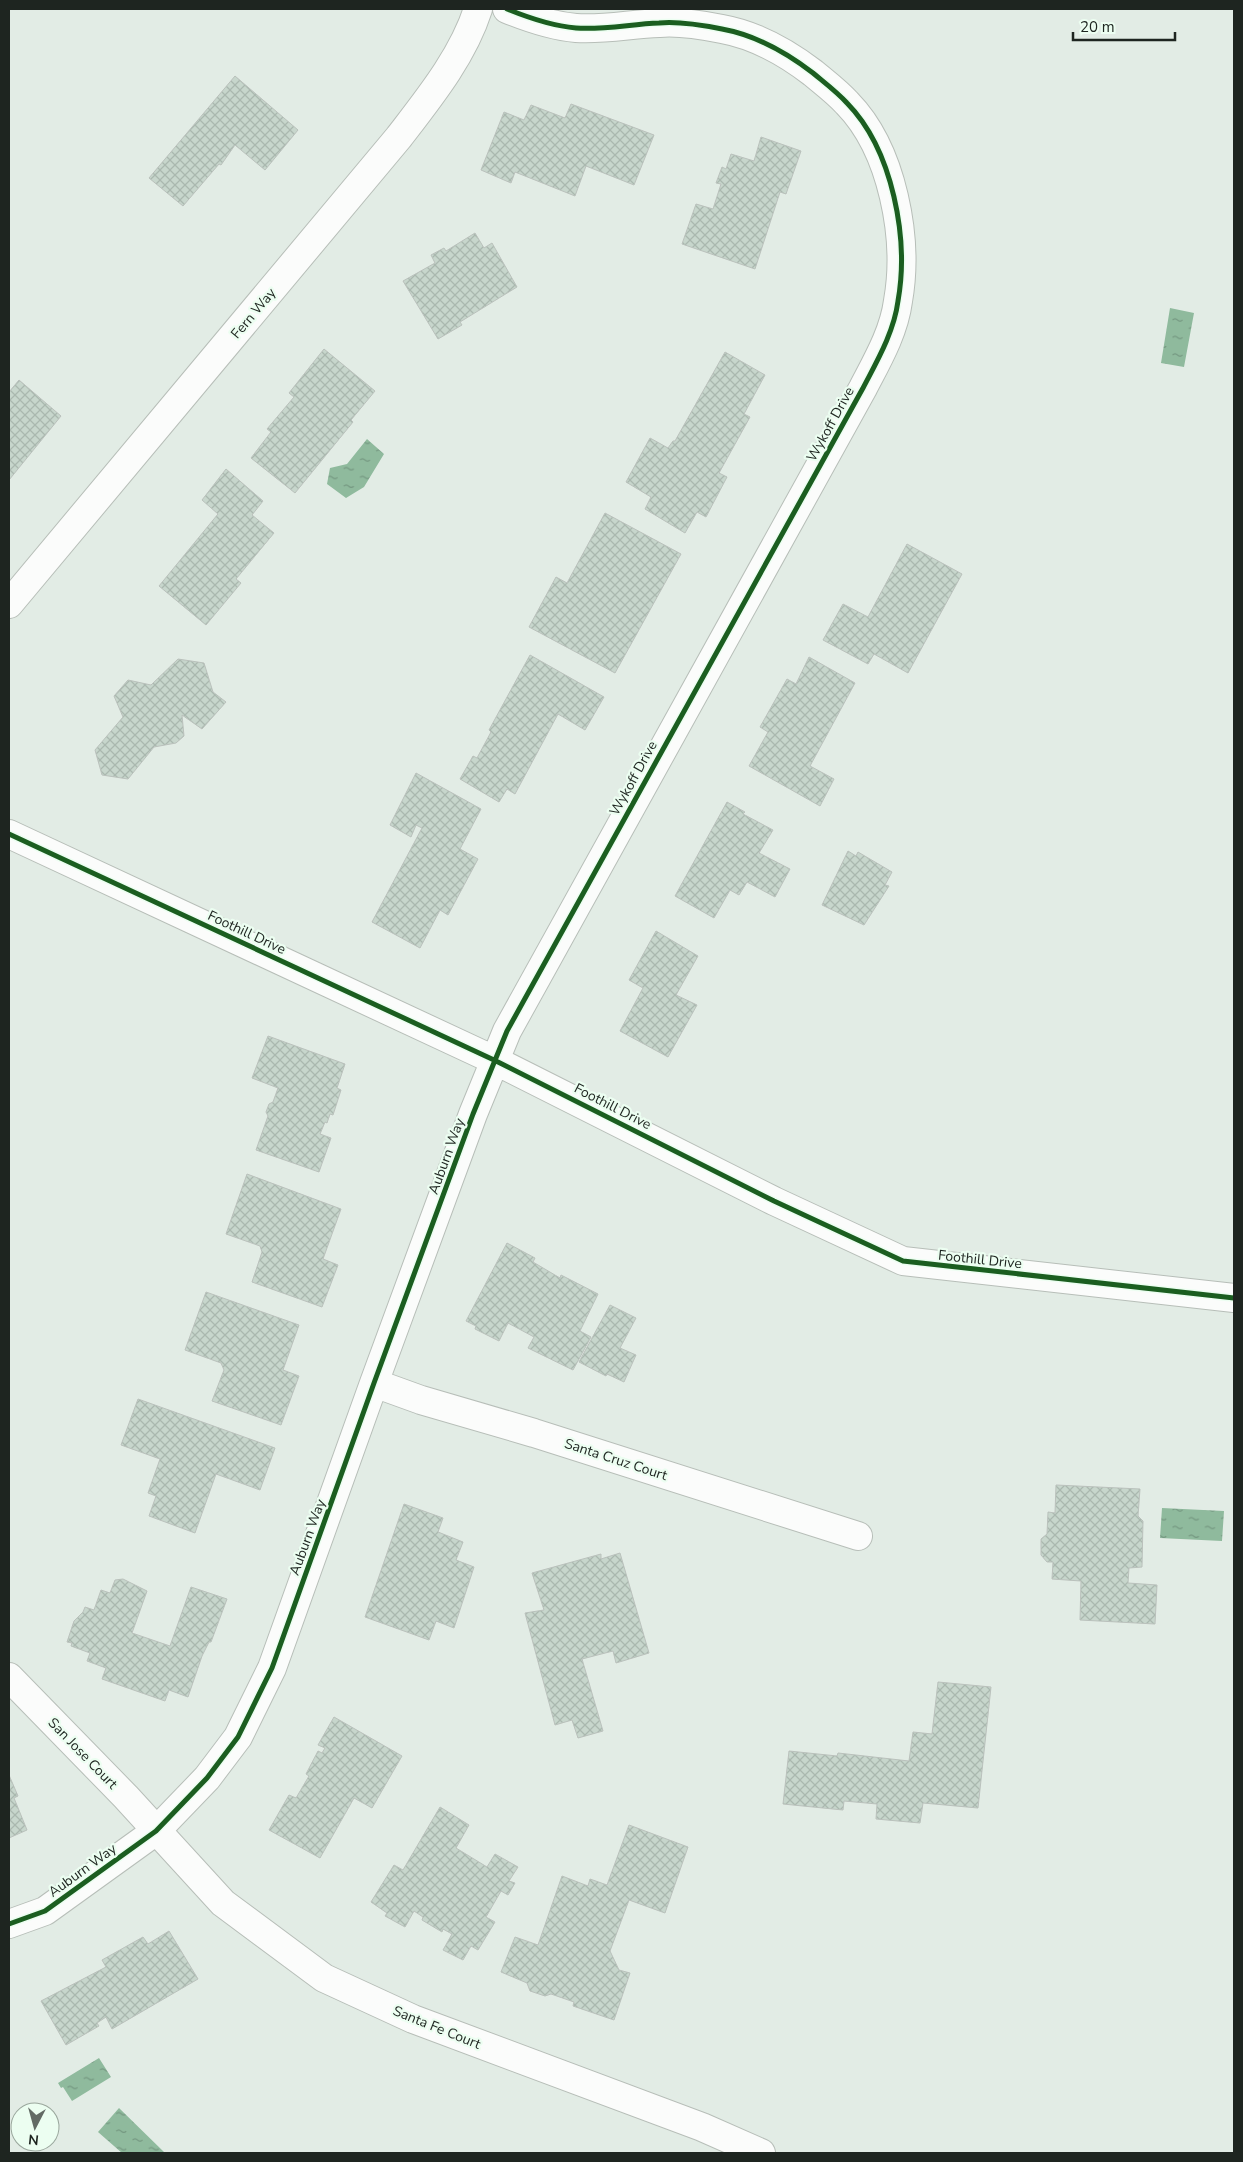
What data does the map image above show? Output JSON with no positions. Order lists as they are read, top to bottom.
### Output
{
  "streets": {
    "street": [
      "Fern Way",
      "Wykoff Drive",
      "Foothill Drive",
      "Auburn Way",
      "Santa Cruz Court",
      "San Jose Court",
      "Santa Fe Court"
    ]
  },
  "crossings": [
    ["Wykoff Drive", "Foothill Drive"],
    ["Wykoff Drive", "Auburn Way"],
    ["Foothill Drive", "Auburn Way"],
    ["Auburn Way", "Santa Cruz Court"],
    ["Auburn Way", "San Jose Court"],
    ["Auburn Way", "Santa Fe Court"],
    ["San Jose Court", "Santa Fe Court"]
  ],
  "scale_bar": "20 m",
  "north": "bottom"
}
